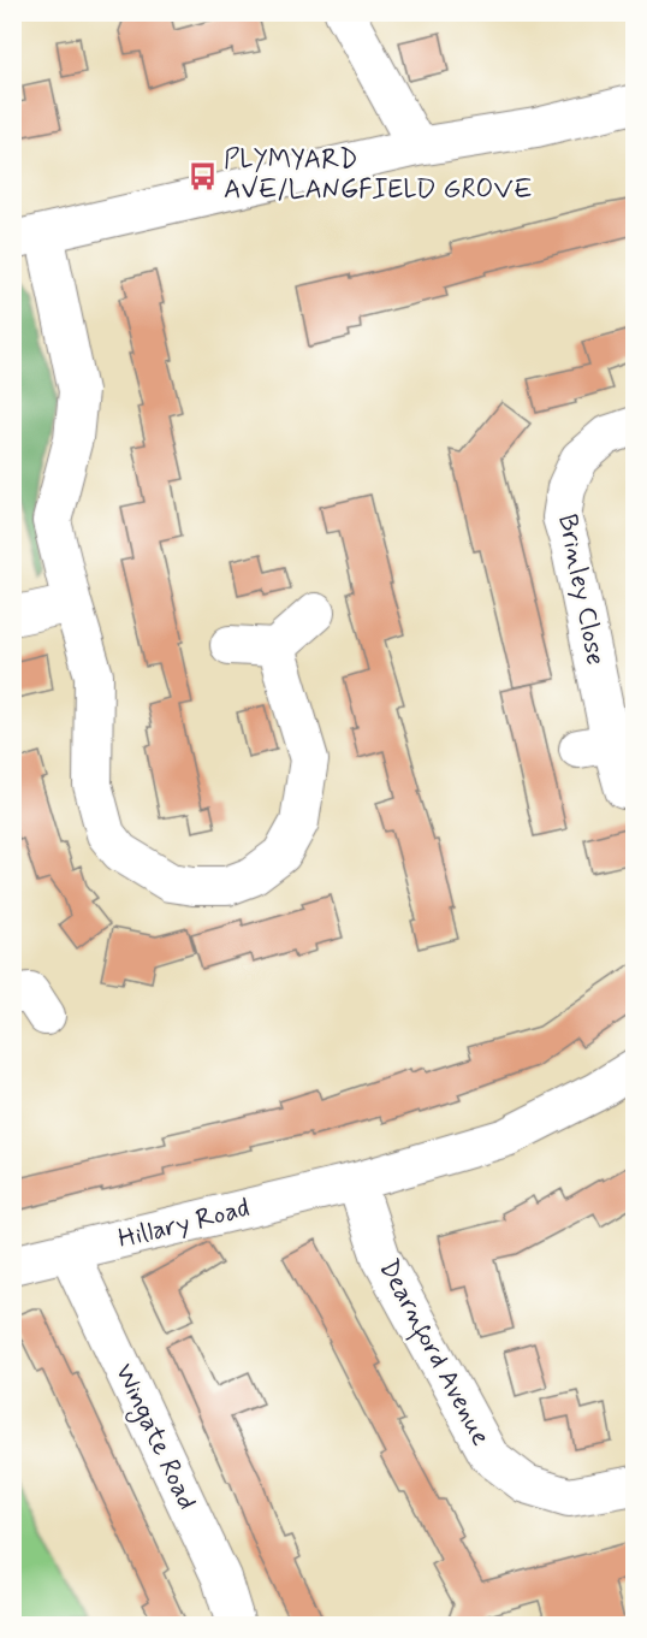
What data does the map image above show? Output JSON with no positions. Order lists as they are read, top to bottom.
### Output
{
  "streets": {
    "street": [
      "Brinley Close",
      "Hillary Road",
      "Dearnford Avenue",
      "Wingate Road"
    ]
  },
  "crossings": [
    ["Hillary Road", "Dearnford Avenue"],
    ["Hillary Road", "Wingate Road"]
  ],
  "places": {
    "bus stop": ["PLYMYARD AVE/LANGFIELD GROVE"]
  }
}
